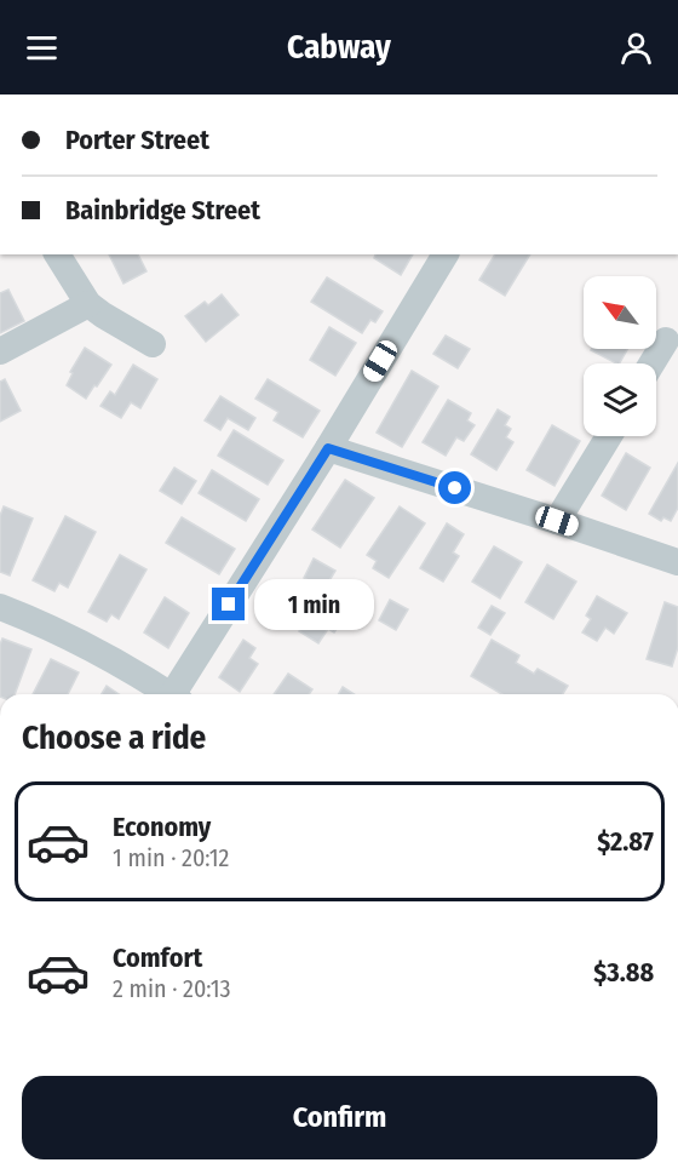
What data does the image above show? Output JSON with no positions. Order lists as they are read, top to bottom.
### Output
{
  "north": "top left",
  "page": {
    "header": "Cabway",
    "banner": ["Porter Street", "Bainbridge Street"],
    "bubble": "1 min",
    "heading": "Choose a ride",
    "list": [
      {
        "name": "Economy",
        "note": "1 min · 20:12",
        "value": "$2.87"
      },
      {
        "name": "Comfort",
        "note": "2 min · 20:13",
        "value": "$3.88"
      }
    ],
    "buttons": "Confirm"
  }
}
